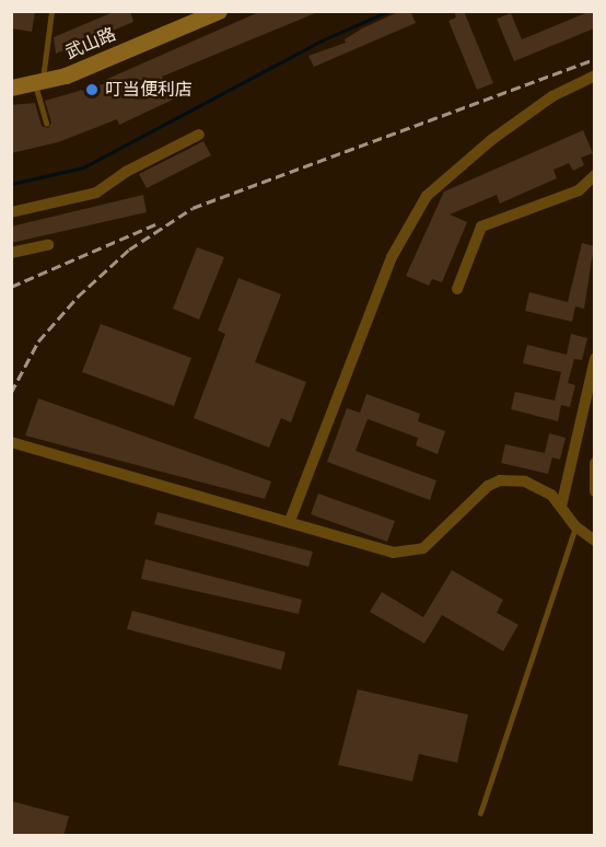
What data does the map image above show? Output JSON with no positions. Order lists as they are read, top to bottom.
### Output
{
  "streets": {
    "main road": ["武山路"]
  },
  "places": ["叮当便利店"]
}
